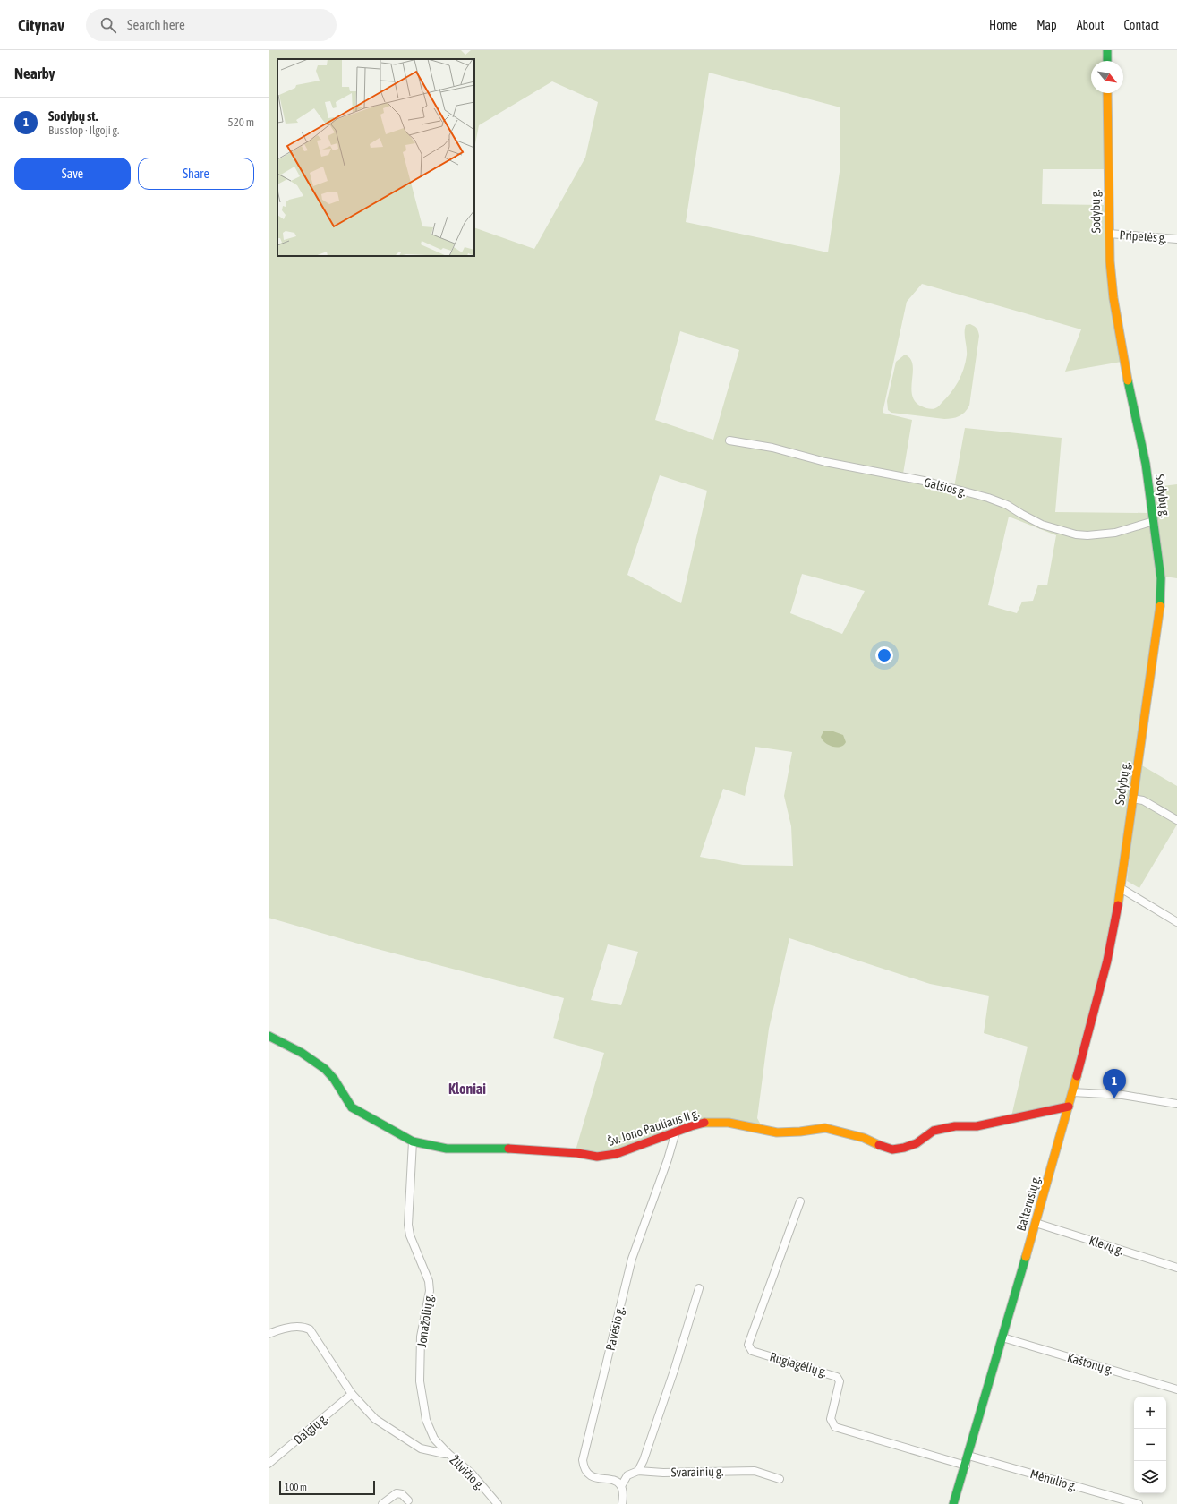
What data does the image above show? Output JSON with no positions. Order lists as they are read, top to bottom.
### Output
{
  "streets": {
    "main road": ["Sodybų g.", "Šv. Jono Pauliaus II g.", "Baltarusių g."],
    "street": [
      "Pripetės g.",
      "Galšios g.",
      "Klevų g.",
      "Jonažolių g.",
      "Pavėsio g.",
      "Kaštonų g.",
      "Rugiagėlių g.",
      "Dalgių g.",
      "Svarainių g.",
      "Žilvičio g.",
      "Mėnulio g."
    ]
  },
  "crossings": [
    ["Sodybų g.", "Pripetės g."],
    ["Sodybų g.", "Galšios g."],
    ["Sodybų g.", "Baltarusių g."],
    ["Šv. Jono Pauliaus II g.", "Baltarusių g."],
    ["Šv. Jono Pauliaus II g.", "Jonažolių g."],
    ["Šv. Jono Pauliaus II g.", "Pavėsio g."],
    ["Baltarusių g.", "Klevų g."],
    ["Baltarusių g.", "Kaštonų g."],
    ["Baltarusių g.", "Rugiagėlių g."],
    ["Baltarusių g.", "Mėnulio g."],
    ["Jonažolių g.", "Žilvičio g."],
    ["Dalgių g.", "Žilvičio g."]
  ],
  "districts": ["Kloniai"],
  "scale_bar": "100 m",
  "north": "bottom right",
  "page": {
    "header": "Citynav",
    "search": "Search here",
    "nav": [
      "Home",
      "Map",
      "About",
      "Contact"
    ],
    "heading": "Nearby",
    "list": [
      {
        "mark": "1",
        "name": "Sodybų st.",
        "note": "Bus stop · Ilgoji g.",
        "value": "520 m"
      }
    ],
    "buttons": ["Save", "Share"],
    "pins": "1",
    "map_buttons": ["+", "−"],
    "scale": "100 m"
  }
}
